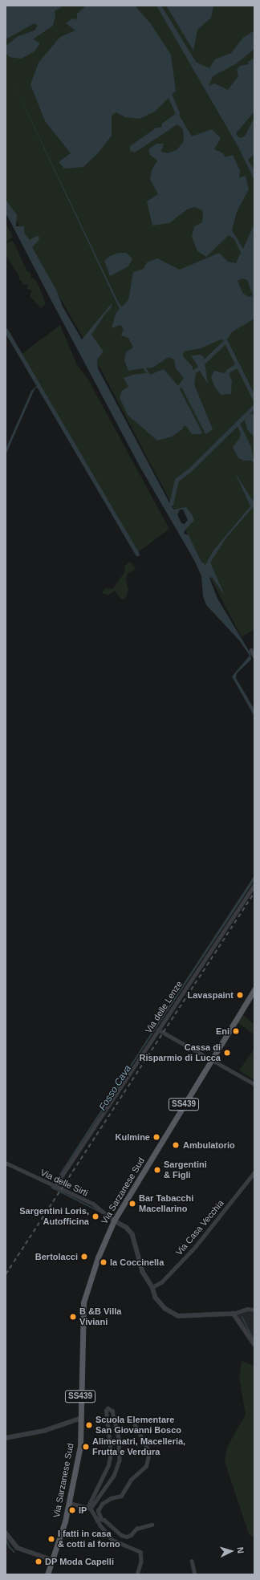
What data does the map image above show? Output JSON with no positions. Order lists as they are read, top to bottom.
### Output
{
  "streets": {
    "main road": ["SS439", "Via Sarzanese Sud"],
    "street": ["Via delle Lenze", "Via delle Sirti", "Via Casa Vecchia"]
  },
  "crossings": [
    ["Via delle Lenze", "Via delle Sirti"],
    ["Via delle Sirti", "Via Sarzanese Sud"]
  ],
  "water": ["Fosso Cava"],
  "places": [
    "Lavaspaint",
    "Eni",
    "Cassa di Risparmio di Lucca",
    "Kulmine",
    "Ambulatorio",
    "Sargentini & Figli",
    "Bar Tabacchi Macellarino",
    "Sargentini Loris, Autofficina",
    "Bertolacci",
    "la Coccinella",
    "B &B Villa Viviani",
    "Scuola Elementare San Giovanni Bosco",
    "Alimenatri, Macelleria, Frutta e Verdura",
    "IP",
    "I fatti in casa & cotti al forno",
    "DP Moda Capelli"
  ],
  "north": "right"
}
